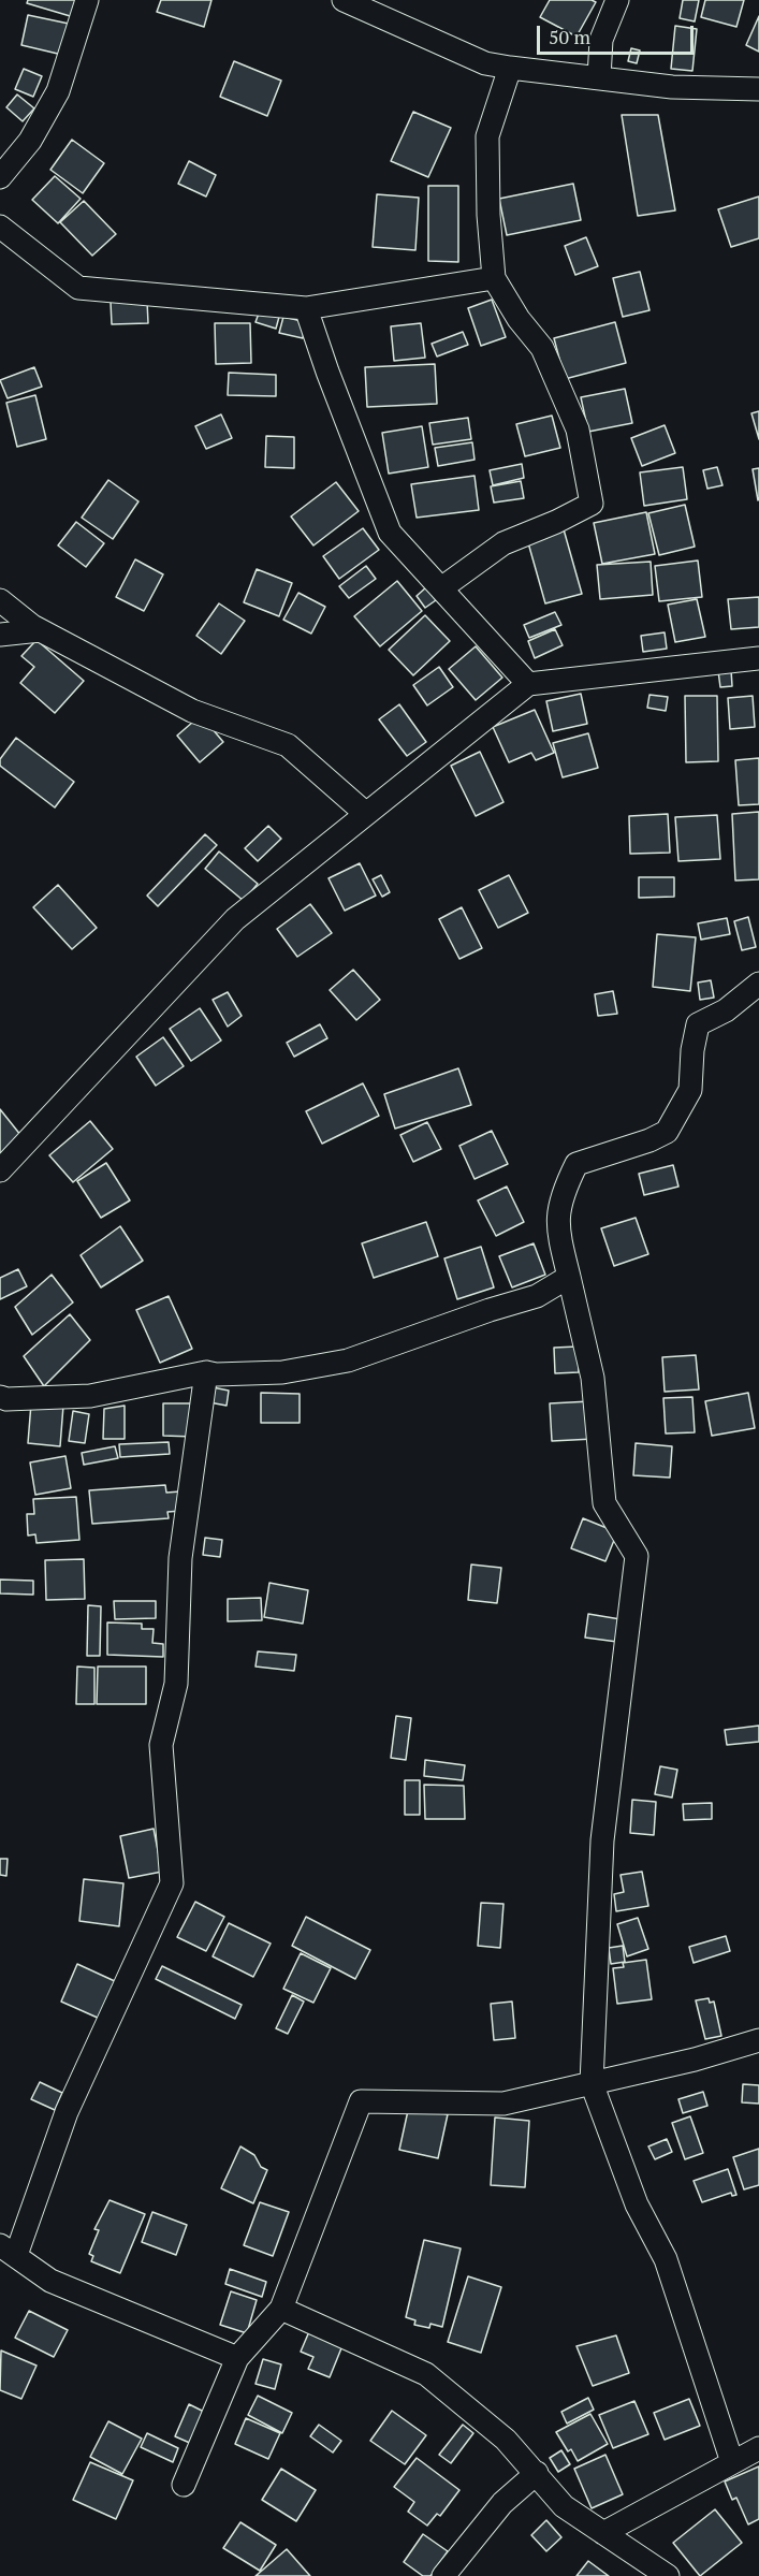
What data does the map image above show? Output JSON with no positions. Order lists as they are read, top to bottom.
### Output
{
  "scale_bar": "50 m"
}
